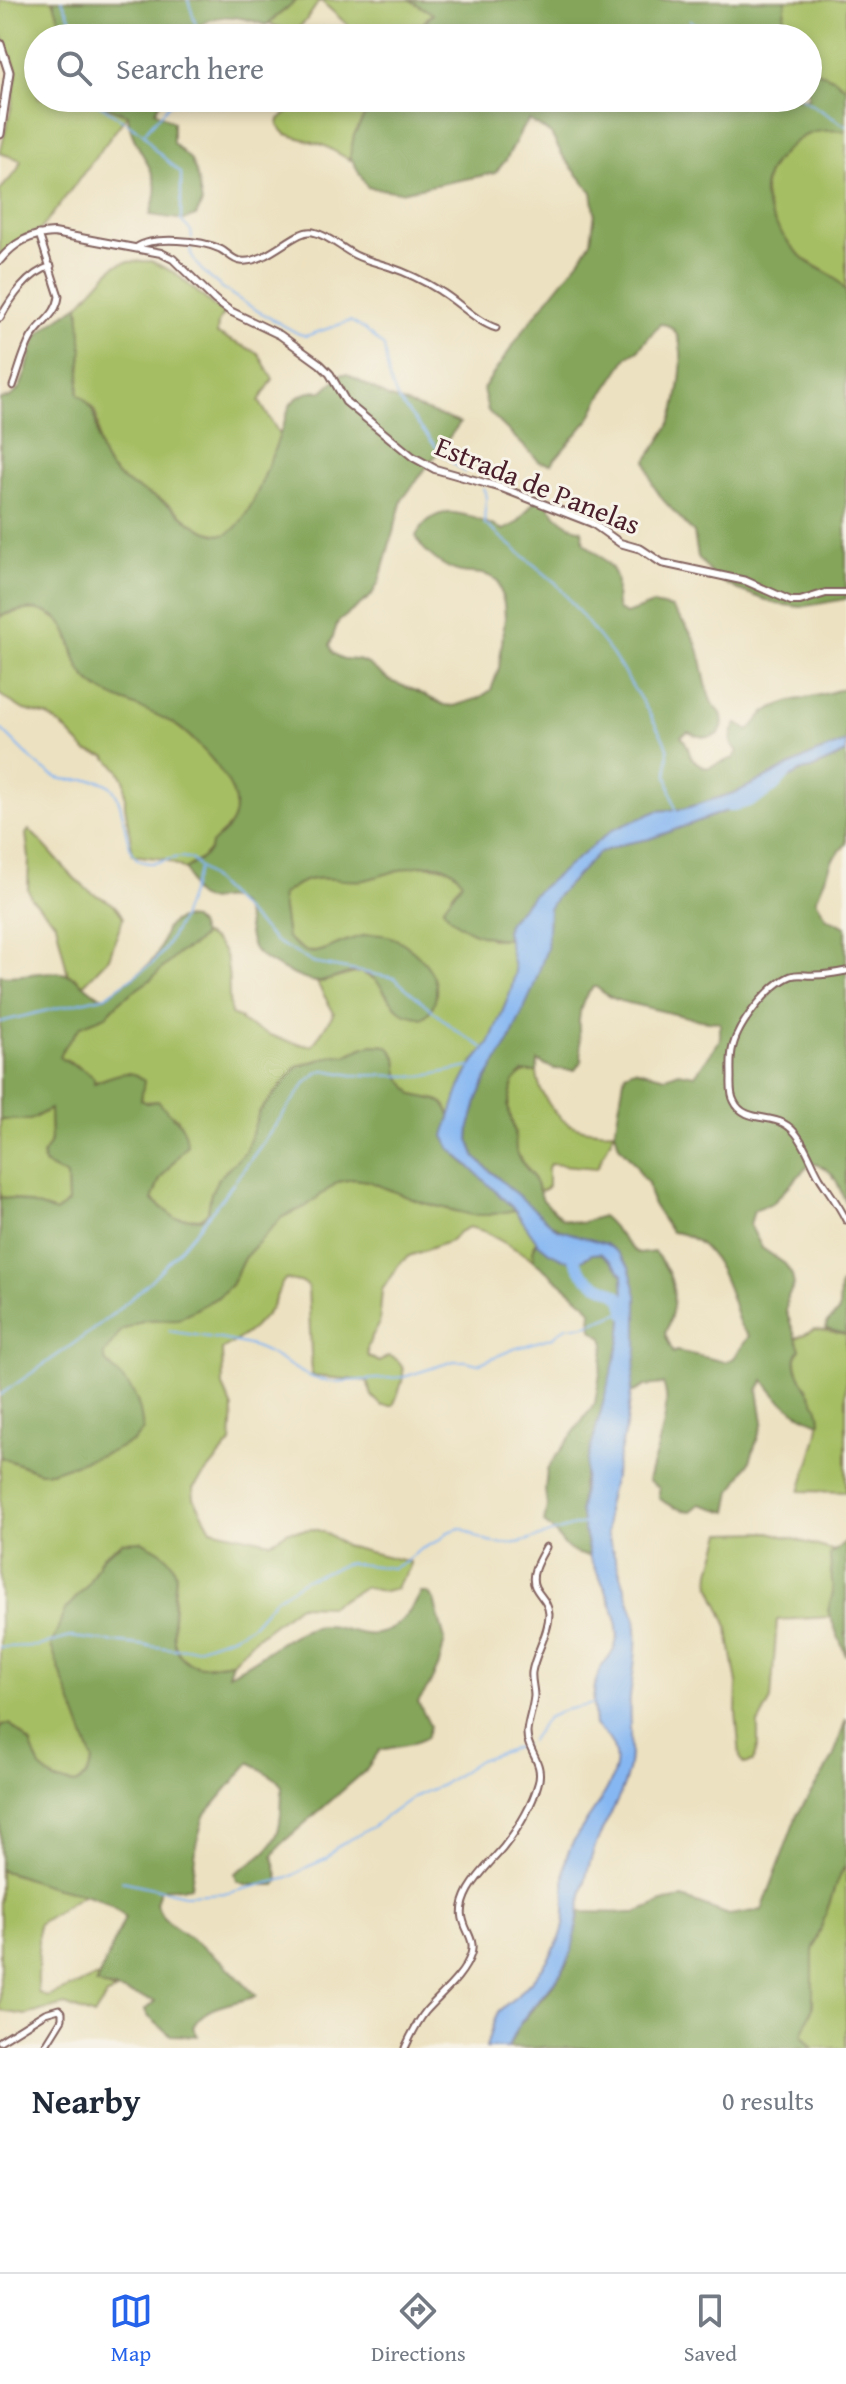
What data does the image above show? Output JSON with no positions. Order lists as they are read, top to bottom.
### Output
{
  "streets": {
    "street": ["Estrada de Panelas"]
  },
  "page": {
    "search": "Search here",
    "heading": ["Nearby", "0 results"],
    "nav": ["Map", "Directions", "Saved"]
  }
}
